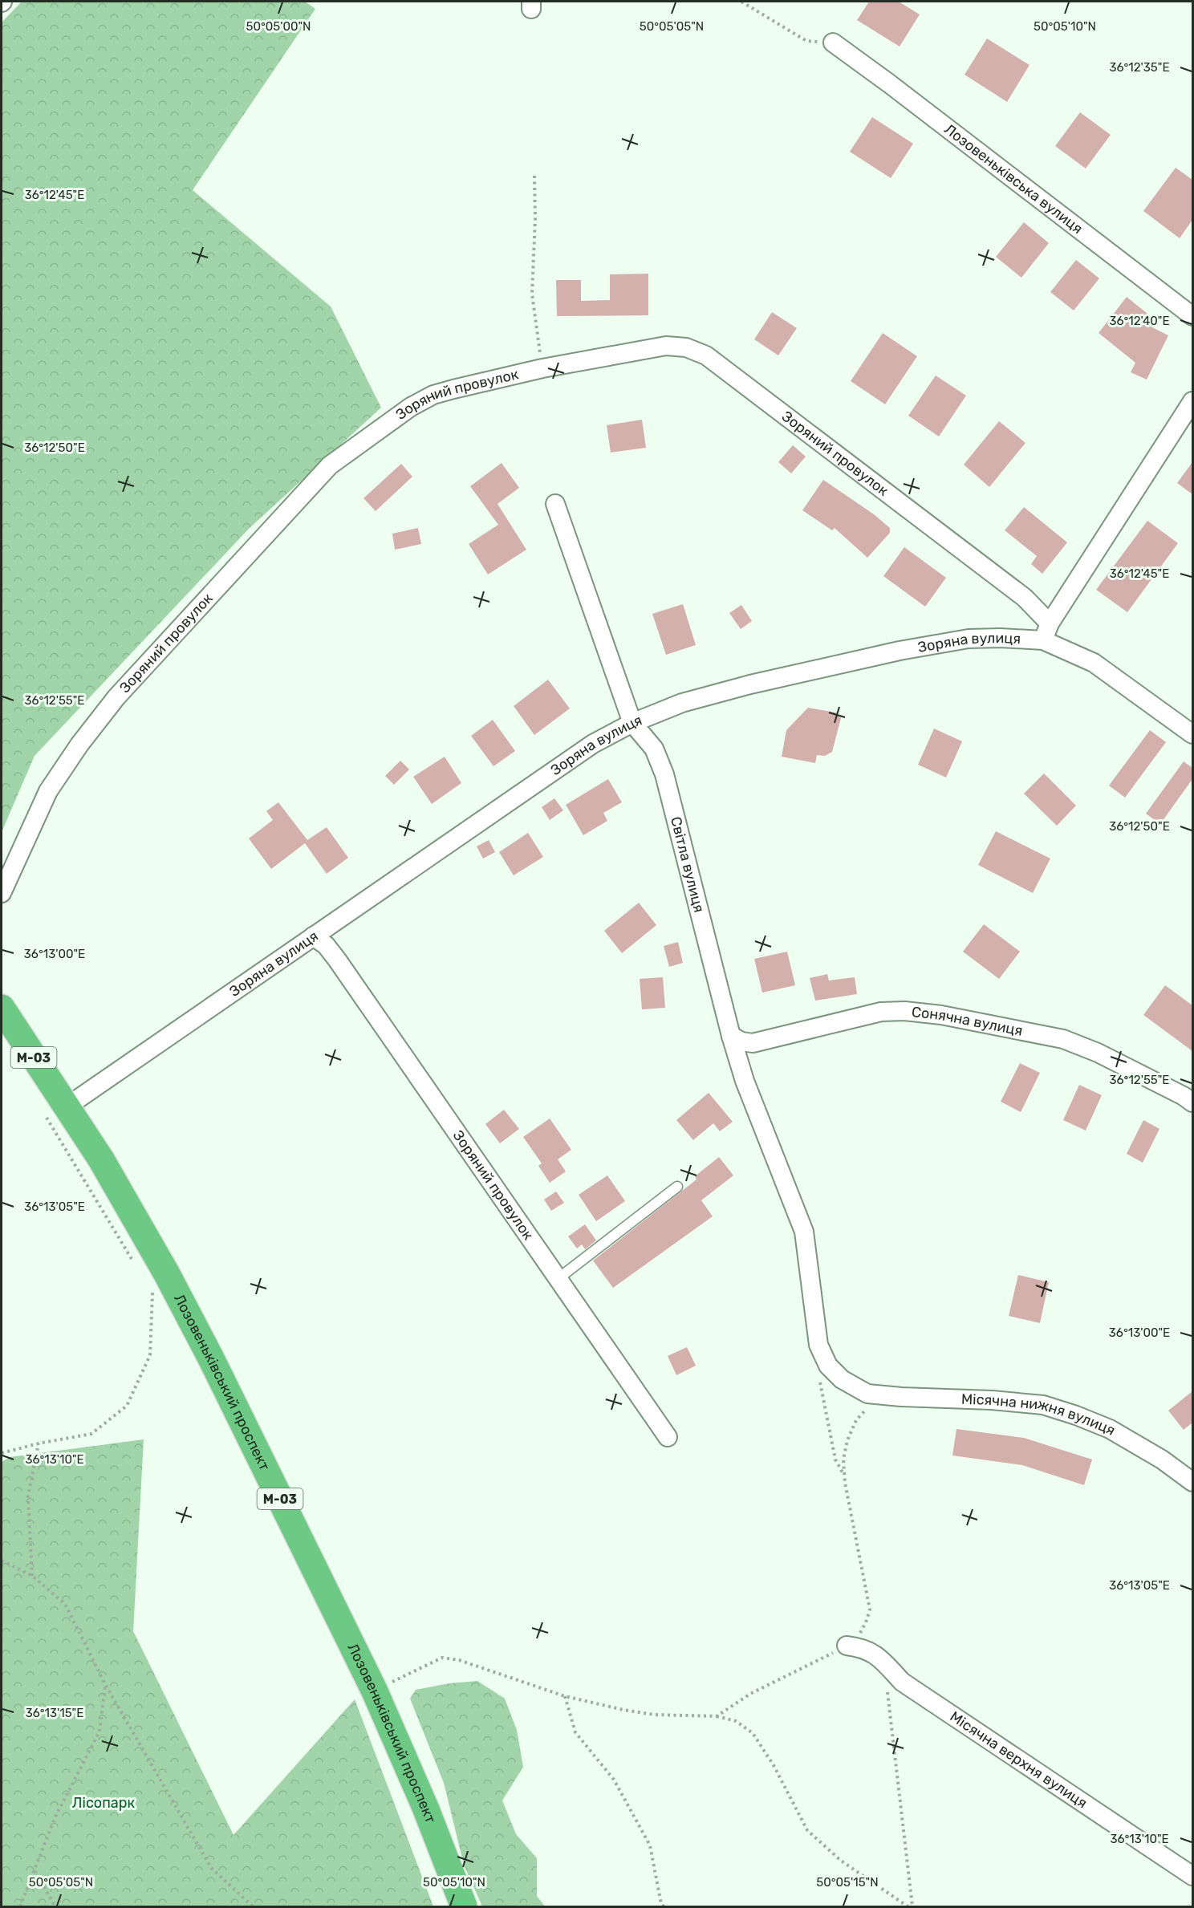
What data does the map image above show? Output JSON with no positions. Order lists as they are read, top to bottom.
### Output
{
  "streets": {
    "highway": ["М-03", "Лозовеньківський проспект"],
    "street": [
      "Лозовеньківська вулиця",
      "Зоряний провулок",
      "Зоряна вулиця",
      "Світла вулиця",
      "Сонячна вулиця",
      "Місячна нижня вулиця",
      "Місячна верхня вулиця"
    ]
  },
  "crossings": [
    ["Зоряний провулок", "Зоряна вулиця"],
    ["Зоряна вулиця", "Світла вулиця"],
    ["Зоряна вулиця", "Лозовеньківський проспект"],
    ["Світла вулиця", "Сонячна вулиця"],
    ["Світла вулиця", "Місячна нижня вулиця"]
  ],
  "parks": ["Лісопарк"],
  "coordinates": [
    "50°05'00\"N",
    "50°05'05\"N",
    "50°05'10\"N",
    "36°12'35\"E",
    "36°12'45\"E",
    "36°12'40\"E",
    "36°12'50\"E",
    "36°12'55\"E",
    "36°13'00\"E",
    "36°13'05\"E",
    "36°13'10\"E",
    "36°13'15\"E",
    "50°05'15\"N"
  ]
}
